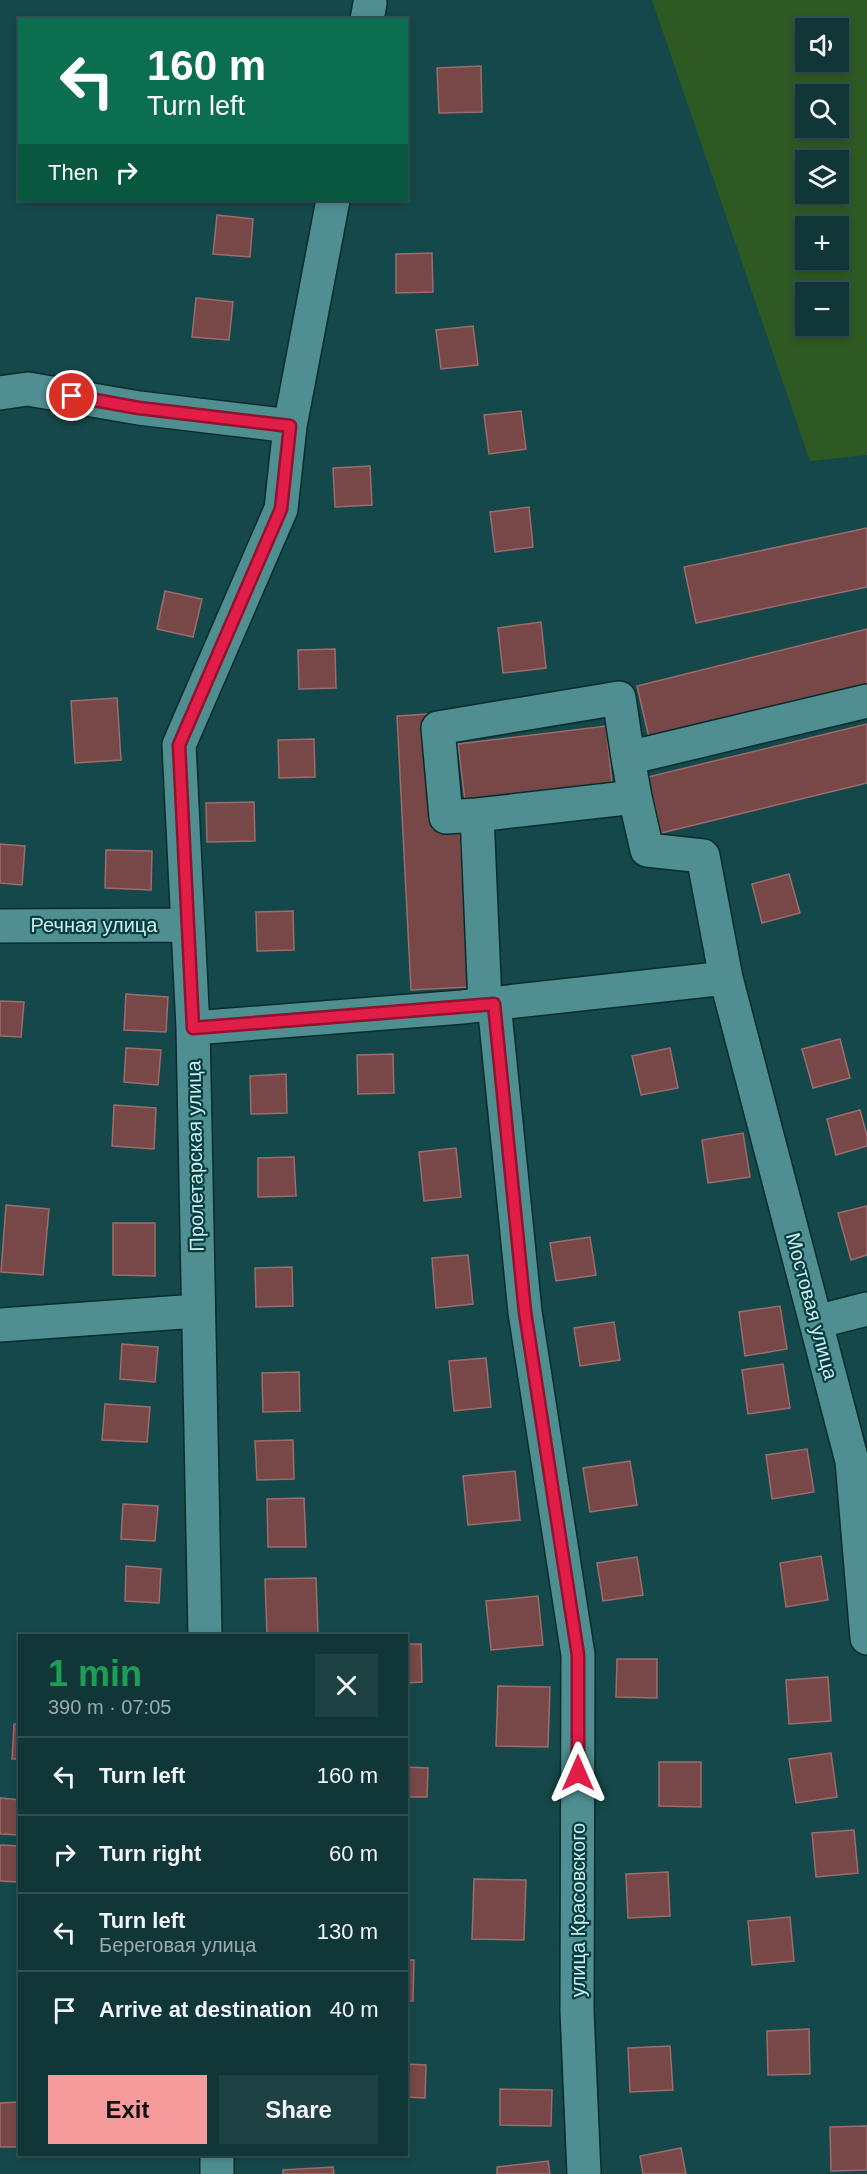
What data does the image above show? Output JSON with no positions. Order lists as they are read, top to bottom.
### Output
{
  "streets": {
    "street": [
      "Речная улица",
      "Пролетарская улица",
      "Мостовая улица",
      "улица Красовского"
    ]
  },
  "crossings": [
    ["Речная улица", "Пролетарская улица"]
  ],
  "page": {
    "map_buttons": ["+", "−"],
    "turn": ["160 m", "Turn left"],
    "then": "Then",
    "heading": ["1 min", "390 m · 07:05"],
    "list": [
      {
        "name": "Turn left",
        "value": "160 m"
      },
      {
        "name": "Turn right",
        "value": "60 m"
      },
      {
        "name": "Turn left",
        "note": "Береговая улица",
        "value": "130 m"
      },
      {
        "name": "Arrive at destination",
        "value": "40 m"
      }
    ],
    "buttons": ["Exit", "Share"]
  }
}
